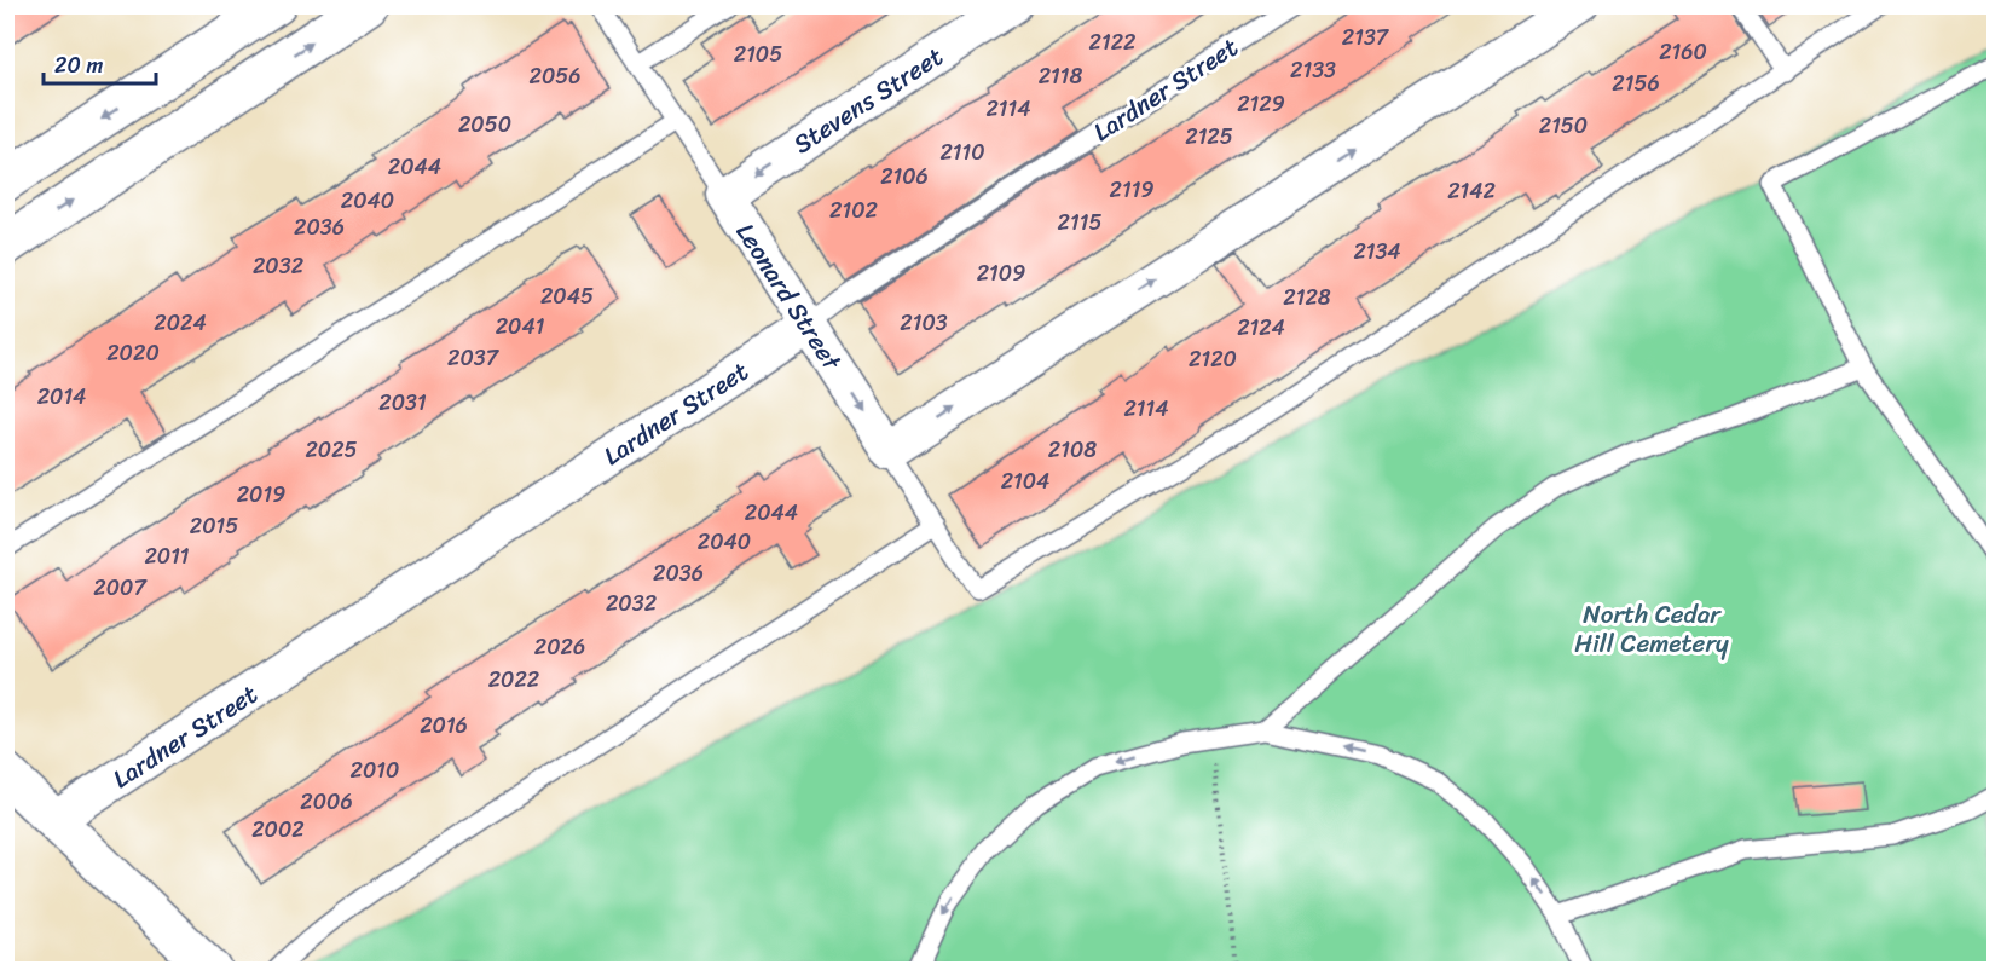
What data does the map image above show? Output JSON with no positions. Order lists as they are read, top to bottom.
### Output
{
  "streets": {
    "street": ["Lardner Street", "Stevens Street", "Leonard Street"]
  },
  "crossings": [
    ["Lardner Street", "Leonard Street"],
    ["Stevens Street", "Leonard Street"]
  ],
  "parks": ["North Cedar Hill Cemetery"],
  "house_numbers": [
    "2137",
    "2122",
    "2160",
    "2105",
    "2133",
    "2056",
    "2118",
    "2156",
    "2129",
    "2114",
    "2050",
    "2150",
    "2125",
    "2110",
    "2044",
    "2106",
    "2119",
    "2142",
    "2040",
    "2102",
    "2115",
    "2036",
    "2134",
    "2032",
    "2109",
    "2045",
    "2128",
    "2024",
    "2103",
    "2041",
    "2124",
    "2020",
    "2037",
    "2120",
    "2014",
    "2031",
    "2114",
    "2025",
    "2108",
    "2104",
    "2019",
    "2044",
    "2015",
    "2040",
    "2011",
    "2036",
    "2007",
    "2032",
    "2026",
    "2022",
    "2016",
    "2010",
    "2006",
    "2002"
  ],
  "scale_bar": "20 m"
}
